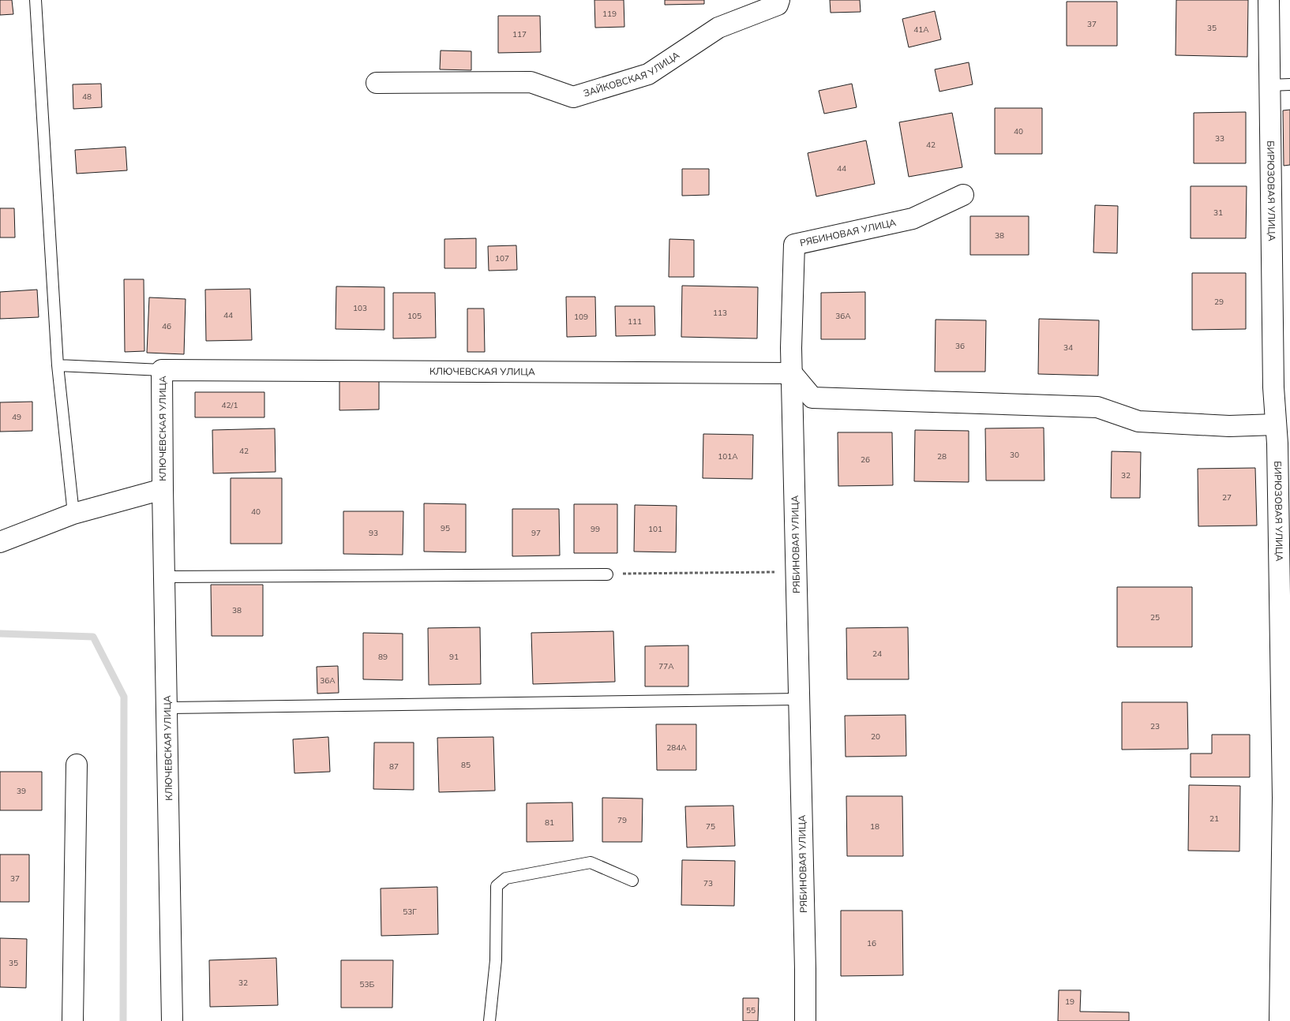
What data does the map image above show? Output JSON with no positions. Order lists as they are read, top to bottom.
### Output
{
  "streets": {
    "street": [
      "ЗАЙКОВСКАЯ УЛИЦА",
      "БИРЮЗОВАЯ УЛИЦА",
      "РЯБИНОВАЯ УЛИЦА",
      "КЛЮЧЕВСКАЯ УЛИЦА"
    ]
  },
  "crossings": [
    ["РЯБИНОВАЯ УЛИЦА", "КЛЮЧЕВСКАЯ УЛИЦА"]
  ],
  "house_numbers": [
    "119",
    "37",
    "35",
    "41А",
    "117",
    "48",
    "40",
    "33",
    "42",
    "44",
    "31",
    "38",
    "107",
    "29",
    "103",
    "113",
    "44",
    "105",
    "36А",
    "109",
    "111",
    "46",
    "36",
    "34",
    "42/1",
    "49",
    "42",
    "30",
    "101А",
    "28",
    "26",
    "32",
    "27",
    "40",
    "95",
    "99",
    "101",
    "93",
    "97",
    "38",
    "25",
    "24",
    "89",
    "91",
    "77А",
    "36А",
    "23",
    "20",
    "284А",
    "85",
    "87",
    "39",
    "21",
    "79",
    "81",
    "75",
    "18",
    "37",
    "73",
    "53Г",
    "16",
    "35",
    "32",
    "53Б",
    "19",
    "55"
  ]
}
